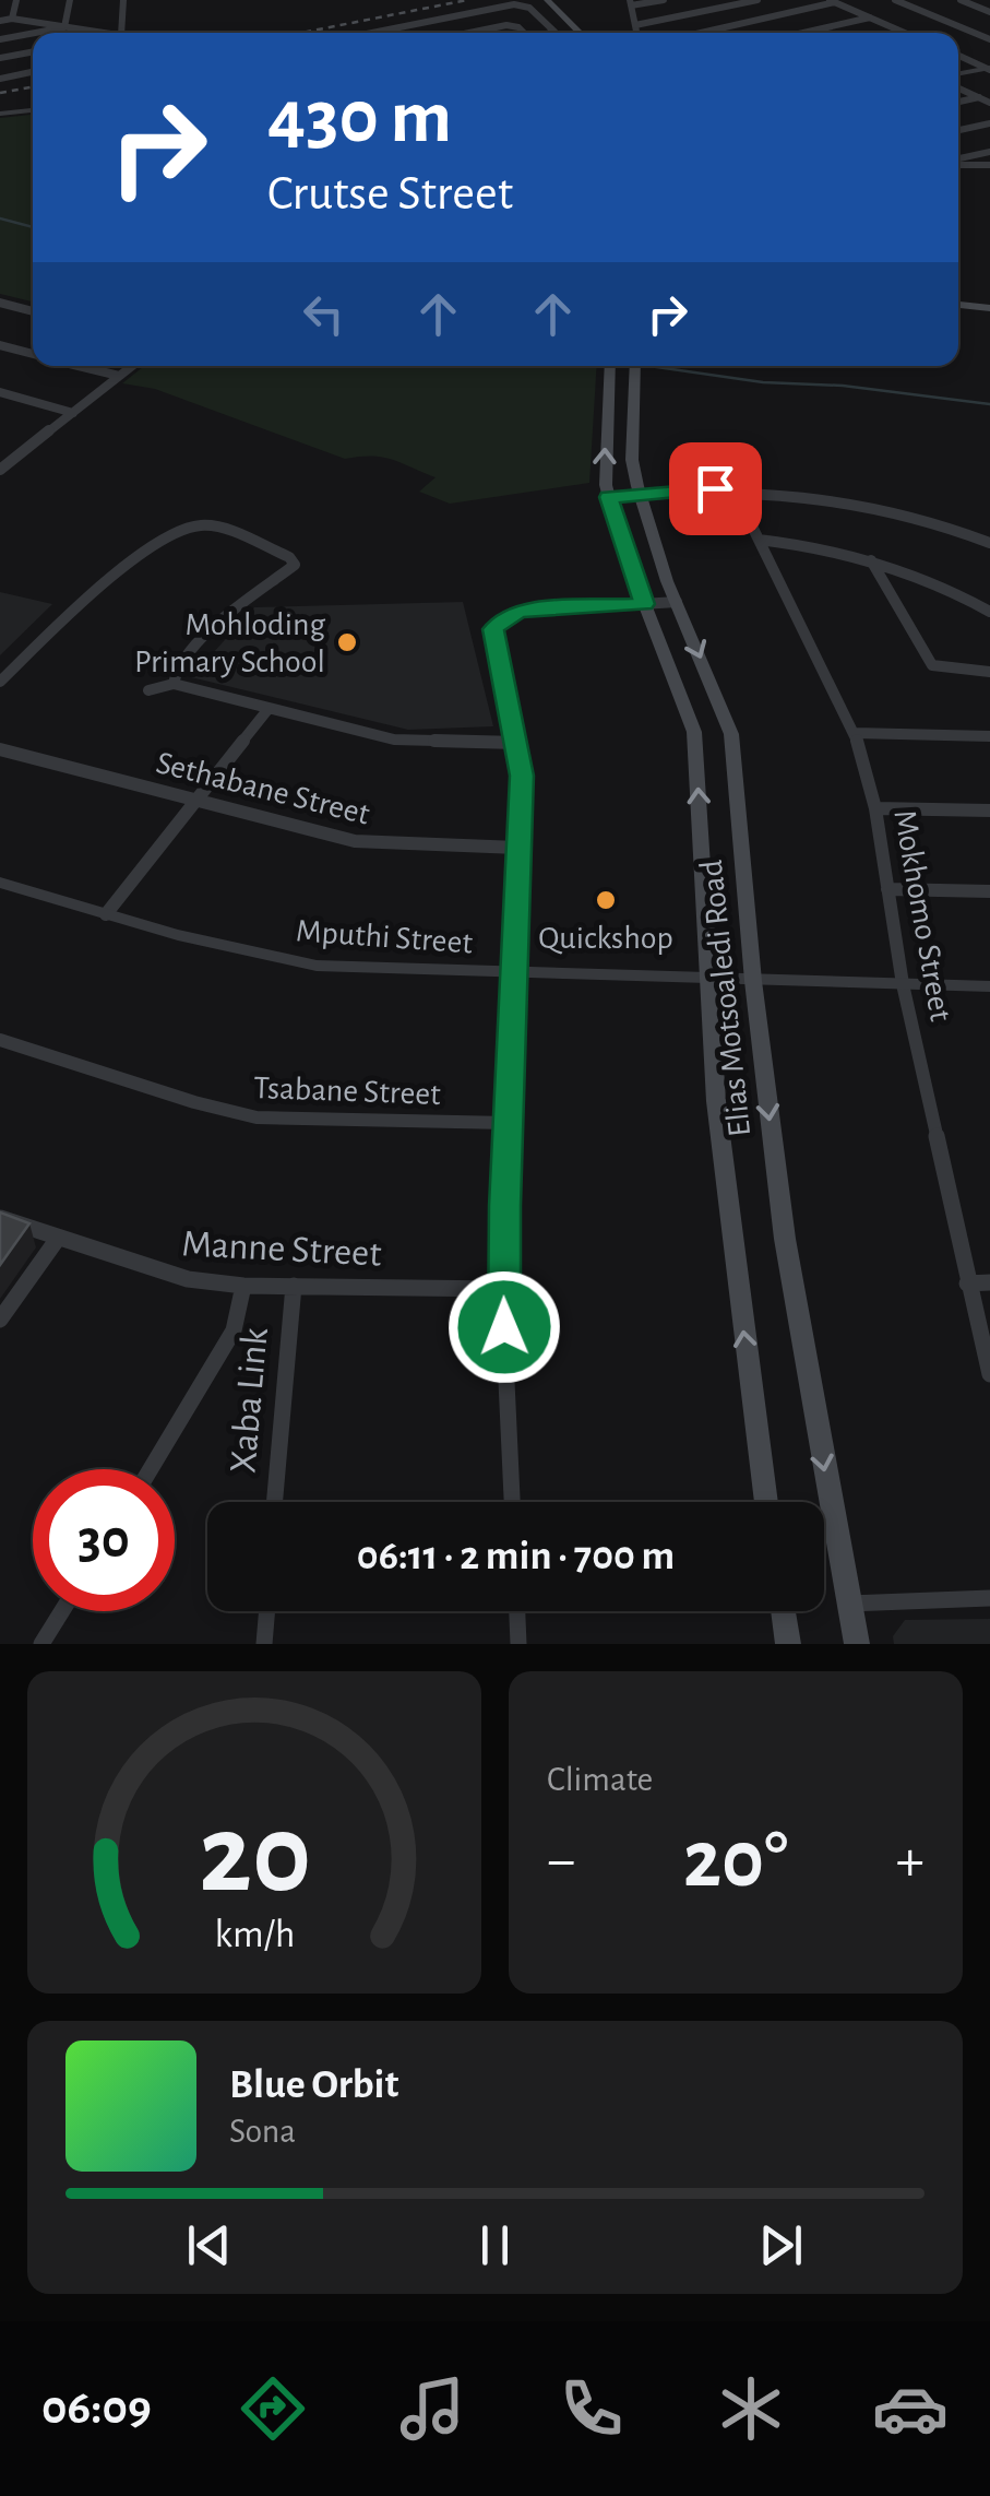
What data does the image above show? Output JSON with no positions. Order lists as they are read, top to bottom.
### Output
{
  "streets": {
    "main road": ["Elias Motsoaledi Road"],
    "street": [
      "Sethabane Street",
      "Mokhomo Street",
      "Mputhi Street",
      "Tsabane Street",
      "Manne Street",
      "Xaba Link"
    ]
  },
  "crossings": [
    ["Mokhomo Street", "Mputhi Street"],
    ["Mputhi Street", "Elias Motsoaledi Road"],
    ["Manne Street", "Xaba Link"]
  ],
  "places": ["Mohloding Primary School", "Quickshop"],
  "page": {
    "turn": ["430 m", "Crutse Street"],
    "limit": "30",
    "trip": "06:11 · 2 min · 700 m",
    "tile": "Climate",
    "heat": ["−", "20°", "+"],
    "song": ["Blue Orbit", "Sona"],
    "tabs": "06:09",
    "gauge": ["20", "km/h"]
  }
}
